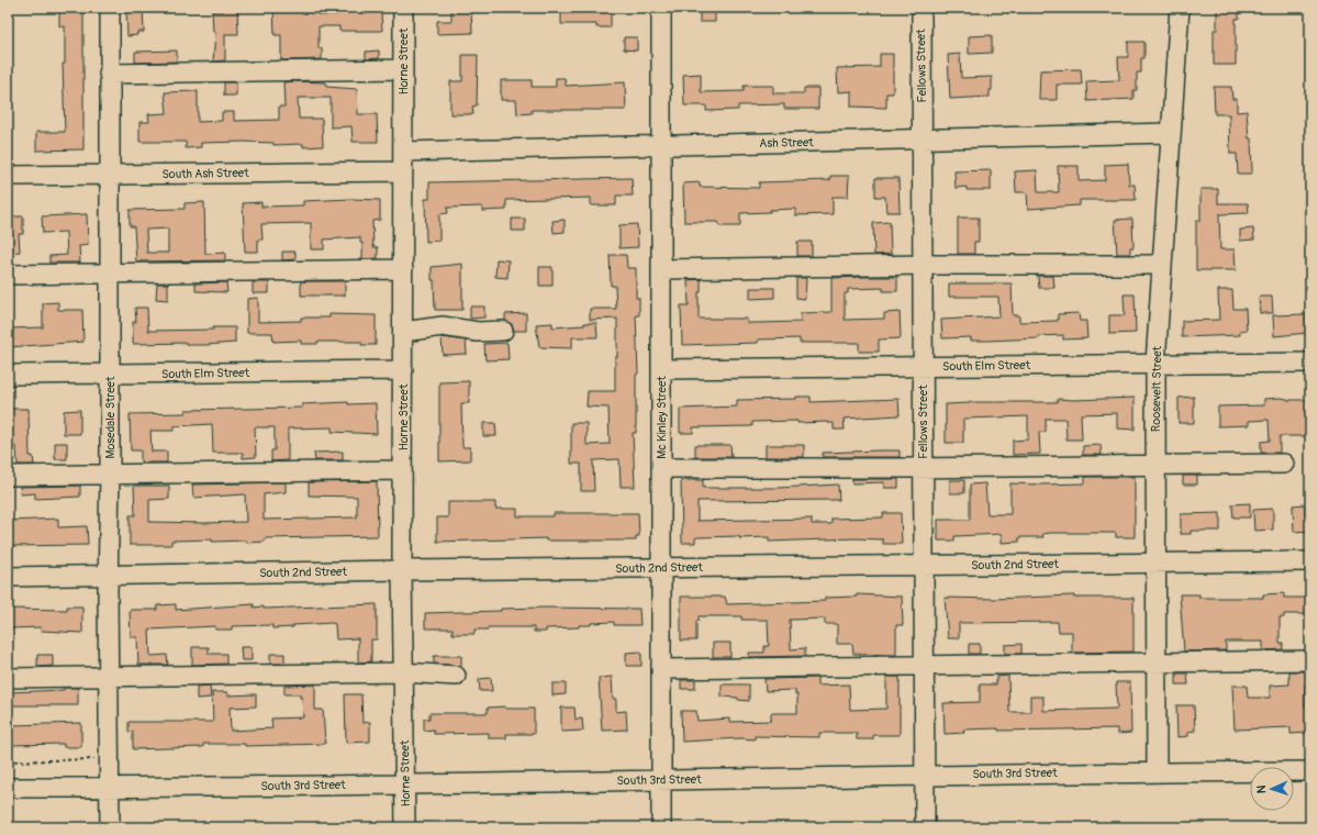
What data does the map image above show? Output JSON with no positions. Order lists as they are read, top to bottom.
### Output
{
  "streets": {
    "street": [
      "Horne Street",
      "Fellows Street",
      "Ash Street",
      "South Ash Street",
      "South Elm Street",
      "Roosevelt Street",
      "Mosedale Street",
      "Mc Kinley Street",
      "South 2nd Street",
      "South 3rd Street"
    ]
  },
  "crossings": [
    ["Horne Street", "Ash Street"],
    ["Horne Street", "South Ash Street"],
    ["Horne Street", "South Elm Street"],
    ["Horne Street", "South 2nd Street"],
    ["Horne Street", "South 3rd Street"],
    ["Fellows Street", "Ash Street"],
    ["Fellows Street", "South Elm Street"],
    ["Fellows Street", "South 2nd Street"],
    ["Fellows Street", "South 3rd Street"],
    ["Ash Street", "Roosevelt Street"],
    ["Ash Street", "Mc Kinley Street"],
    ["South Ash Street", "Mosedale Street"],
    ["South Elm Street", "Roosevelt Street"],
    ["South Elm Street", "Mosedale Street"],
    ["South Elm Street", "Mc Kinley Street"],
    ["Roosevelt Street", "South 2nd Street"],
    ["Roosevelt Street", "South 3rd Street"],
    ["Mosedale Street", "South 2nd Street"],
    ["Mosedale Street", "South 3rd Street"],
    ["Mc Kinley Street", "South 2nd Street"],
    ["Mc Kinley Street", "South 3rd Street"]
  ],
  "north": "left"
}
